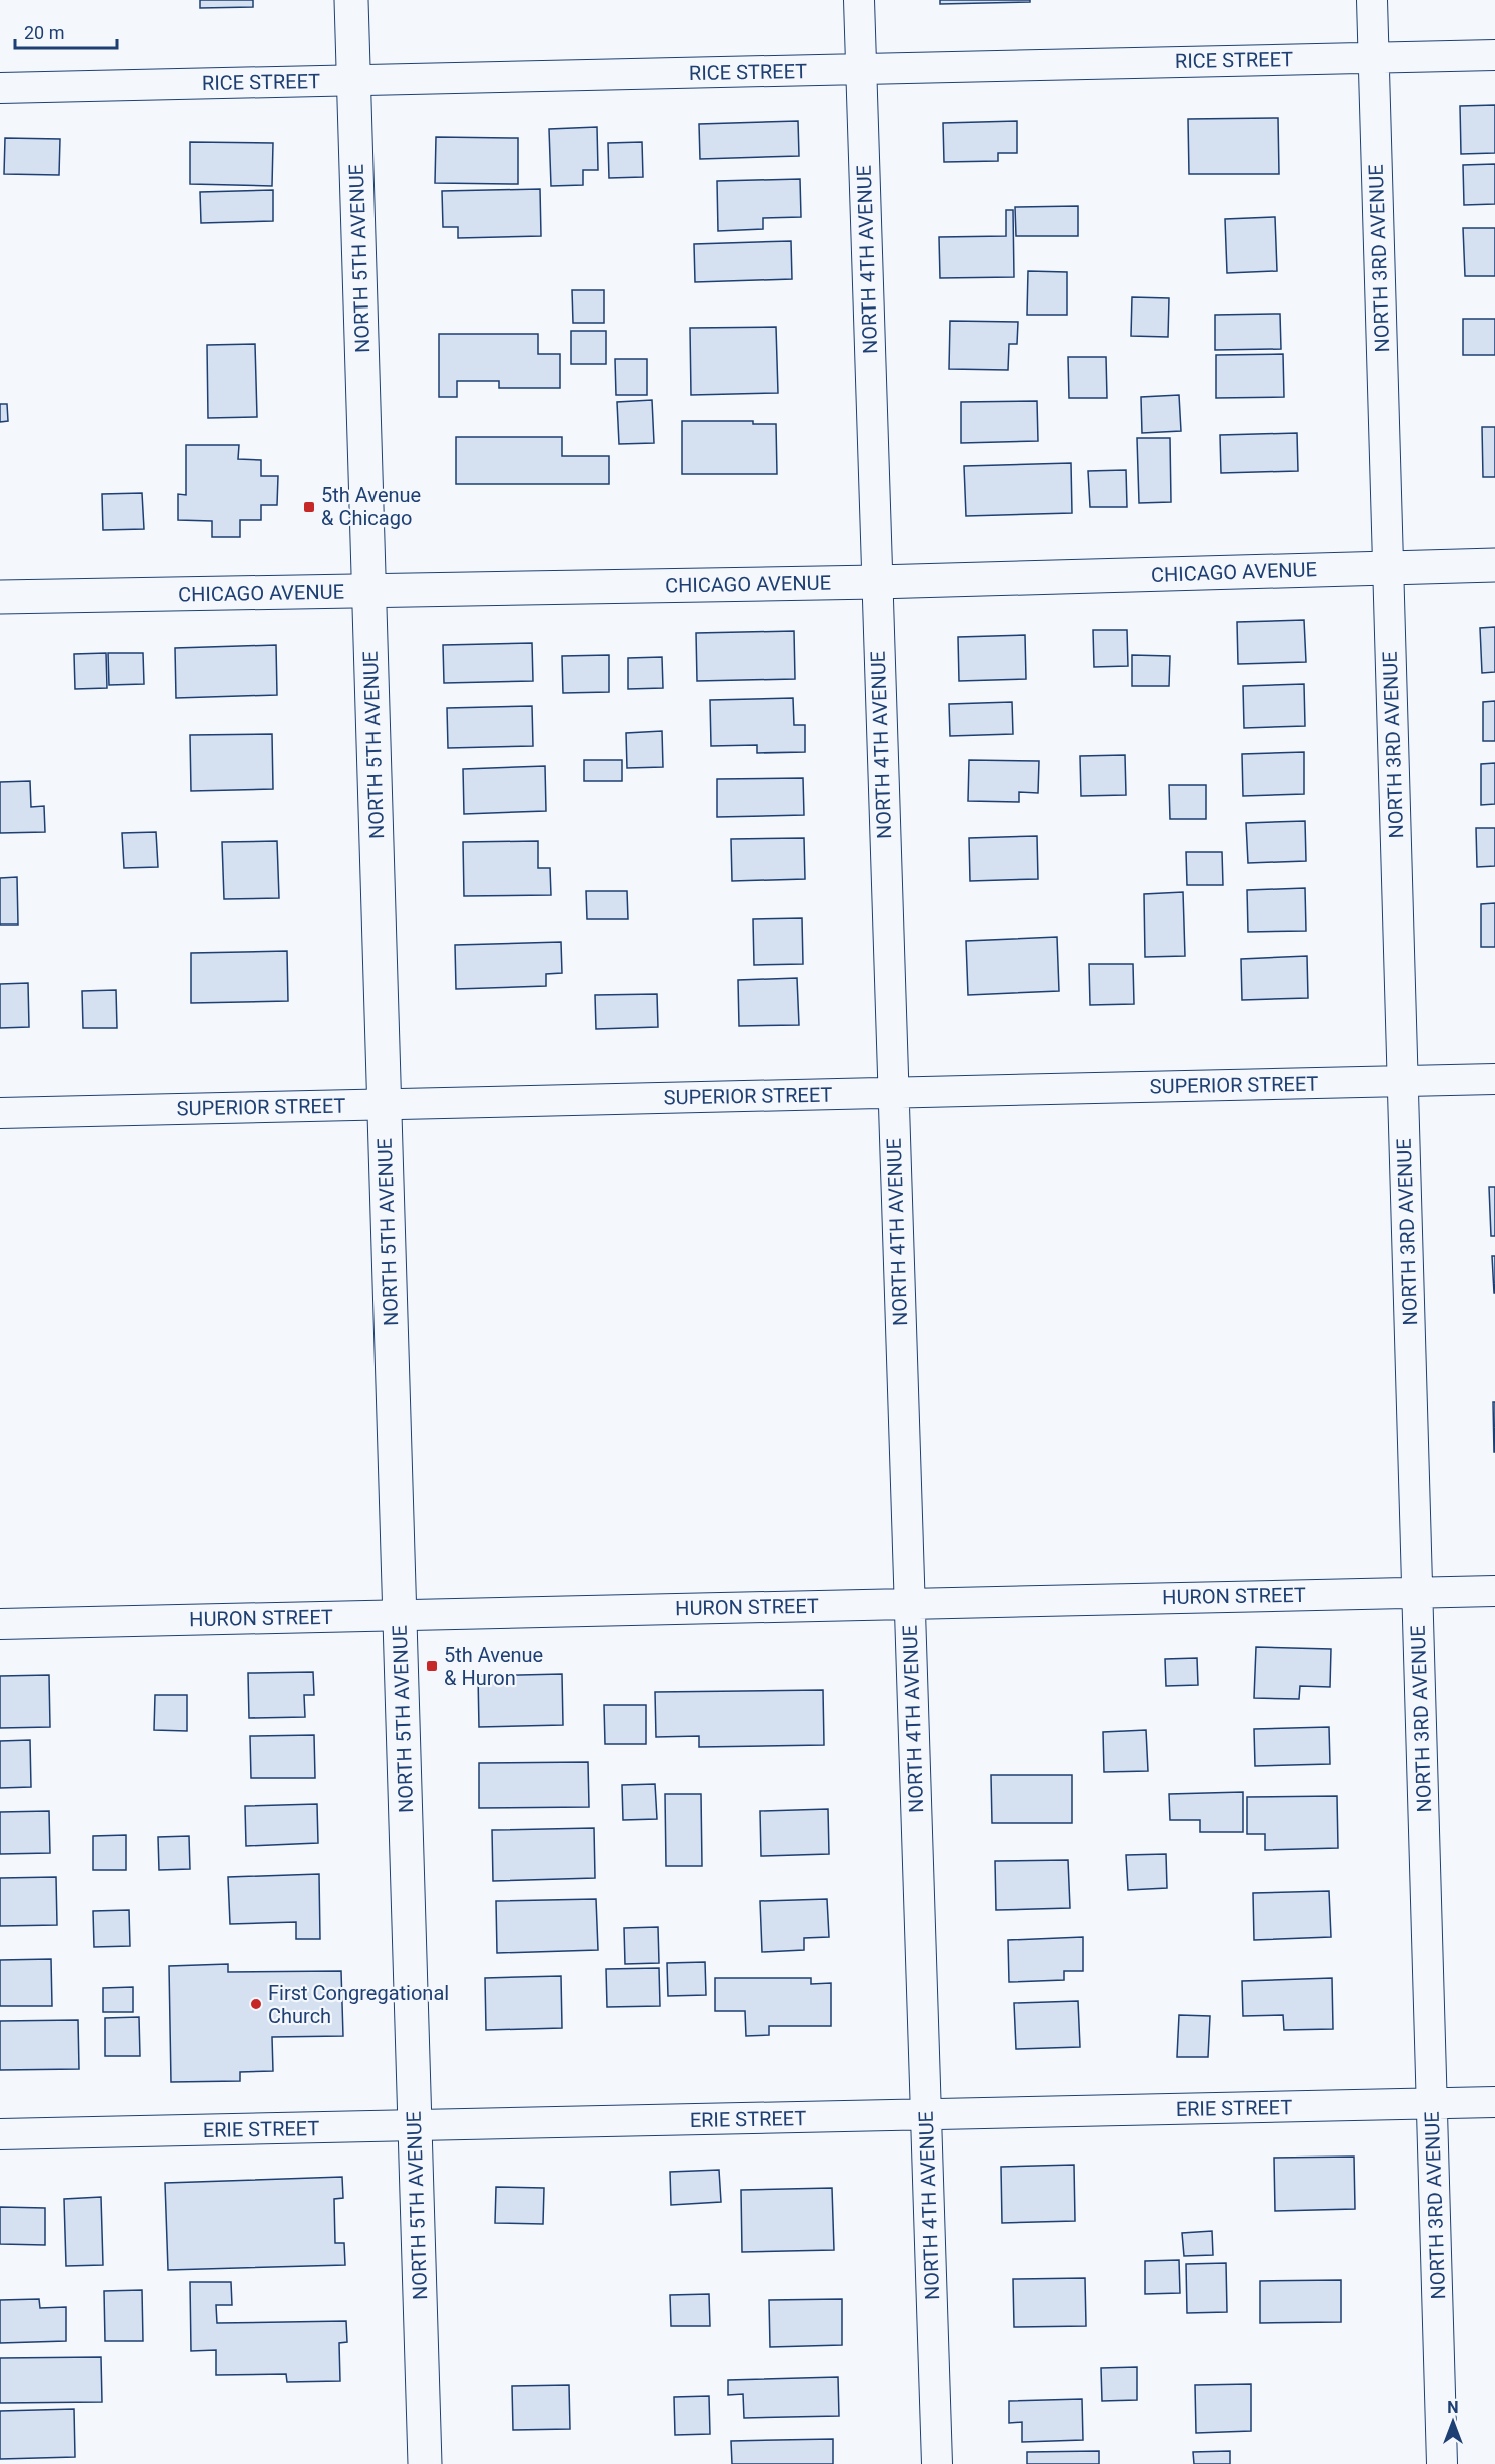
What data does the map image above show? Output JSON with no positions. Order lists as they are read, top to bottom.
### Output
{
  "streets": {
    "street": [
      "RICE STREET",
      "NORTH 5TH AVENUE",
      "NORTH 3RD AVENUE",
      "NORTH 4TH AVENUE",
      "CHICAGO AVENUE",
      "SUPERIOR STREET",
      "HURON STREET",
      "ERIE STREET"
    ]
  },
  "crossings": [
    ["RICE STREET", "NORTH 5TH AVENUE"],
    ["RICE STREET", "NORTH 3RD AVENUE"],
    ["RICE STREET", "NORTH 4TH AVENUE"],
    ["NORTH 5TH AVENUE", "CHICAGO AVENUE"],
    ["NORTH 5TH AVENUE", "SUPERIOR STREET"],
    ["NORTH 5TH AVENUE", "HURON STREET"],
    ["NORTH 5TH AVENUE", "ERIE STREET"],
    ["NORTH 3RD AVENUE", "CHICAGO AVENUE"],
    ["NORTH 3RD AVENUE", "SUPERIOR STREET"],
    ["NORTH 3RD AVENUE", "HURON STREET"],
    ["NORTH 3RD AVENUE", "ERIE STREET"],
    ["NORTH 4TH AVENUE", "CHICAGO AVENUE"],
    ["NORTH 4TH AVENUE", "SUPERIOR STREET"],
    ["NORTH 4TH AVENUE", "HURON STREET"],
    ["NORTH 4TH AVENUE", "ERIE STREET"]
  ],
  "places": {
    "transit": ["5th Avenue & Chicago", "5th Avenue & Huron"],
    "other": ["First Congregational Church"]
  },
  "scale_bar": "20 m",
  "north": "top"
}
